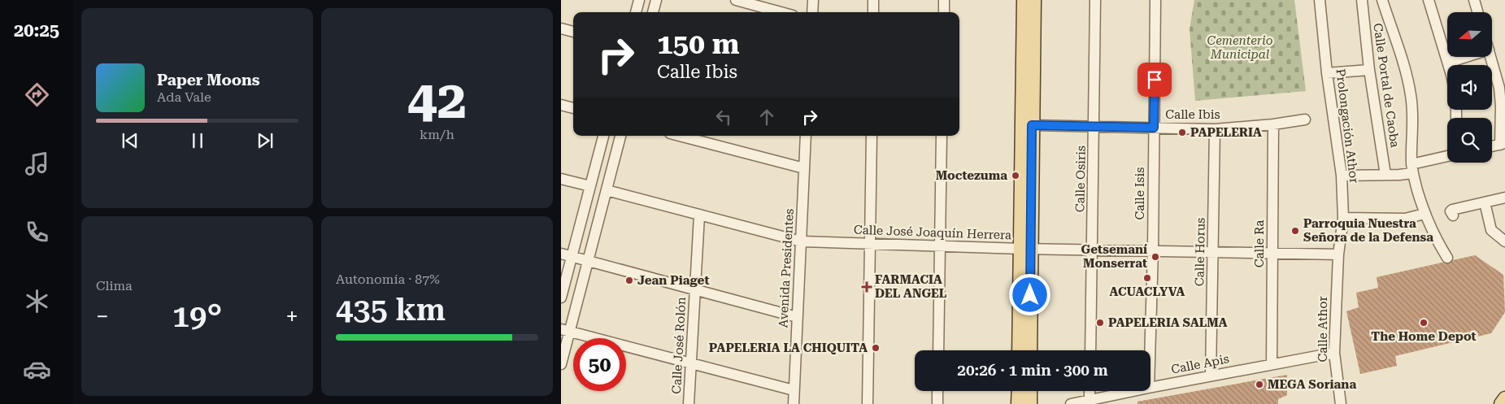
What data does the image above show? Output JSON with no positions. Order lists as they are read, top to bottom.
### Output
{
  "streets": {
    "street": [
      "Calle Portal de Caoba",
      "Calle Ibis",
      "Prolongación Athor",
      "Calle Osiris",
      "Calle Isis",
      "Calle José Joaquín Herrera",
      "Calle Ra",
      "Calle Horus",
      "Avenida Presidentes",
      "Calle Athor",
      "Calle José Rolón",
      "Calle Apis"
    ]
  },
  "crossings": [
    ["Calle Ibis", "Calle Osiris"],
    ["Calle Ibis", "Calle Isis"],
    ["Calle Ibis", "Calle Ra"],
    ["Calle Ibis", "Calle Horus"],
    ["Prolongación Athor", "Calle José Joaquín Herrera"],
    ["Prolongación Athor", "Calle Athor"],
    ["Calle Osiris", "Calle José Joaquín Herrera"],
    ["Calle Isis", "Calle José Joaquín Herrera"],
    ["Calle José Joaquín Herrera", "Calle Ra"],
    ["Calle José Joaquín Herrera", "Calle Horus"],
    ["Calle José Joaquín Herrera", "Avenida Presidentes"],
    ["Calle José Joaquín Herrera", "Calle Athor"],
    ["Calle José Joaquín Herrera", "Calle José Rolón"],
    ["Calle Ra", "Calle Apis"],
    ["Calle Horus", "Calle Apis"],
    ["Calle Athor", "Calle Apis"]
  ],
  "parks": ["Cementerio Municipal"],
  "places": {
    "other": [
      "PAPELERIA",
      "Moctezuma",
      "Parroquia Nuestra Señora de la Defensa",
      "Getsemaní Monserrat",
      "ACUACLYVA",
      "Jean Piaget",
      "PAPELERIA SALMA",
      "The Home Depot",
      "PAPELERIA LA CHIQUITA",
      "MEGA Soriana"
    ],
    "health": ["FARMACIA DEL ANGEL"]
  },
  "north": "left",
  "page": {
    "tabs": "20:25",
    "tile": [
      ["42", "km/h"],
      "Clima",
      ["Autonomía · 87%", "435 km"]
    ],
    "turn": ["150 m", "Calle Ibis"],
    "song": ["Paper Moons", "Ada Vale"],
    "heat": ["−", "19°", "+"],
    "limit": "50",
    "trip": "20:26 · 1 min · 300 m"
  }
}
